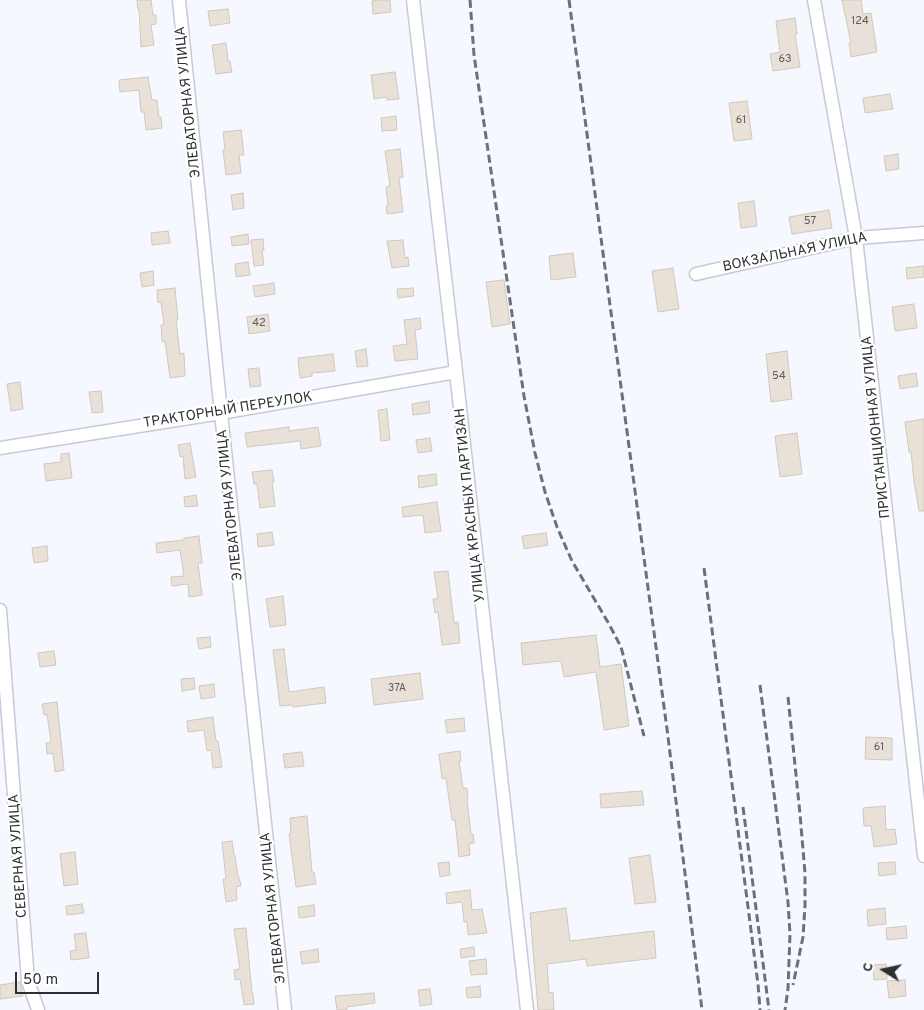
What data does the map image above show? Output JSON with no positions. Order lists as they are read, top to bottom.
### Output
{
  "streets": {
    "street": [
      "ЭЛЕВАТОРНАЯ УЛИЦА",
      "ВОКЗАЛЬНАЯ УЛИЦА",
      "ТРАКТОРНЫЙ ПЕРЕУЛОК",
      "ПРИСТАНЦИОННАЯ УЛИЦА",
      "УЛИЦА КРАСНЫХ ПАРТИЗАН",
      "СЕВЕРНАЯ УЛИЦА"
    ]
  },
  "crossings": [
    ["ЭЛЕВАТОРНАЯ УЛИЦА", "ТРАКТОРНЫЙ ПЕРЕУЛОК"],
    ["ВОКЗАЛЬНАЯ УЛИЦА", "ПРИСТАНЦИОННАЯ УЛИЦА"],
    ["ТРАКТОРНЫЙ ПЕРЕУЛОК", "УЛИЦА КРАСНЫХ ПАРТИЗАН"]
  ],
  "house_numbers": [
    "124",
    "63",
    "61",
    "57",
    "42",
    "54",
    "37А",
    "61"
  ],
  "scale_bar": "50 m",
  "north": "left"
}
